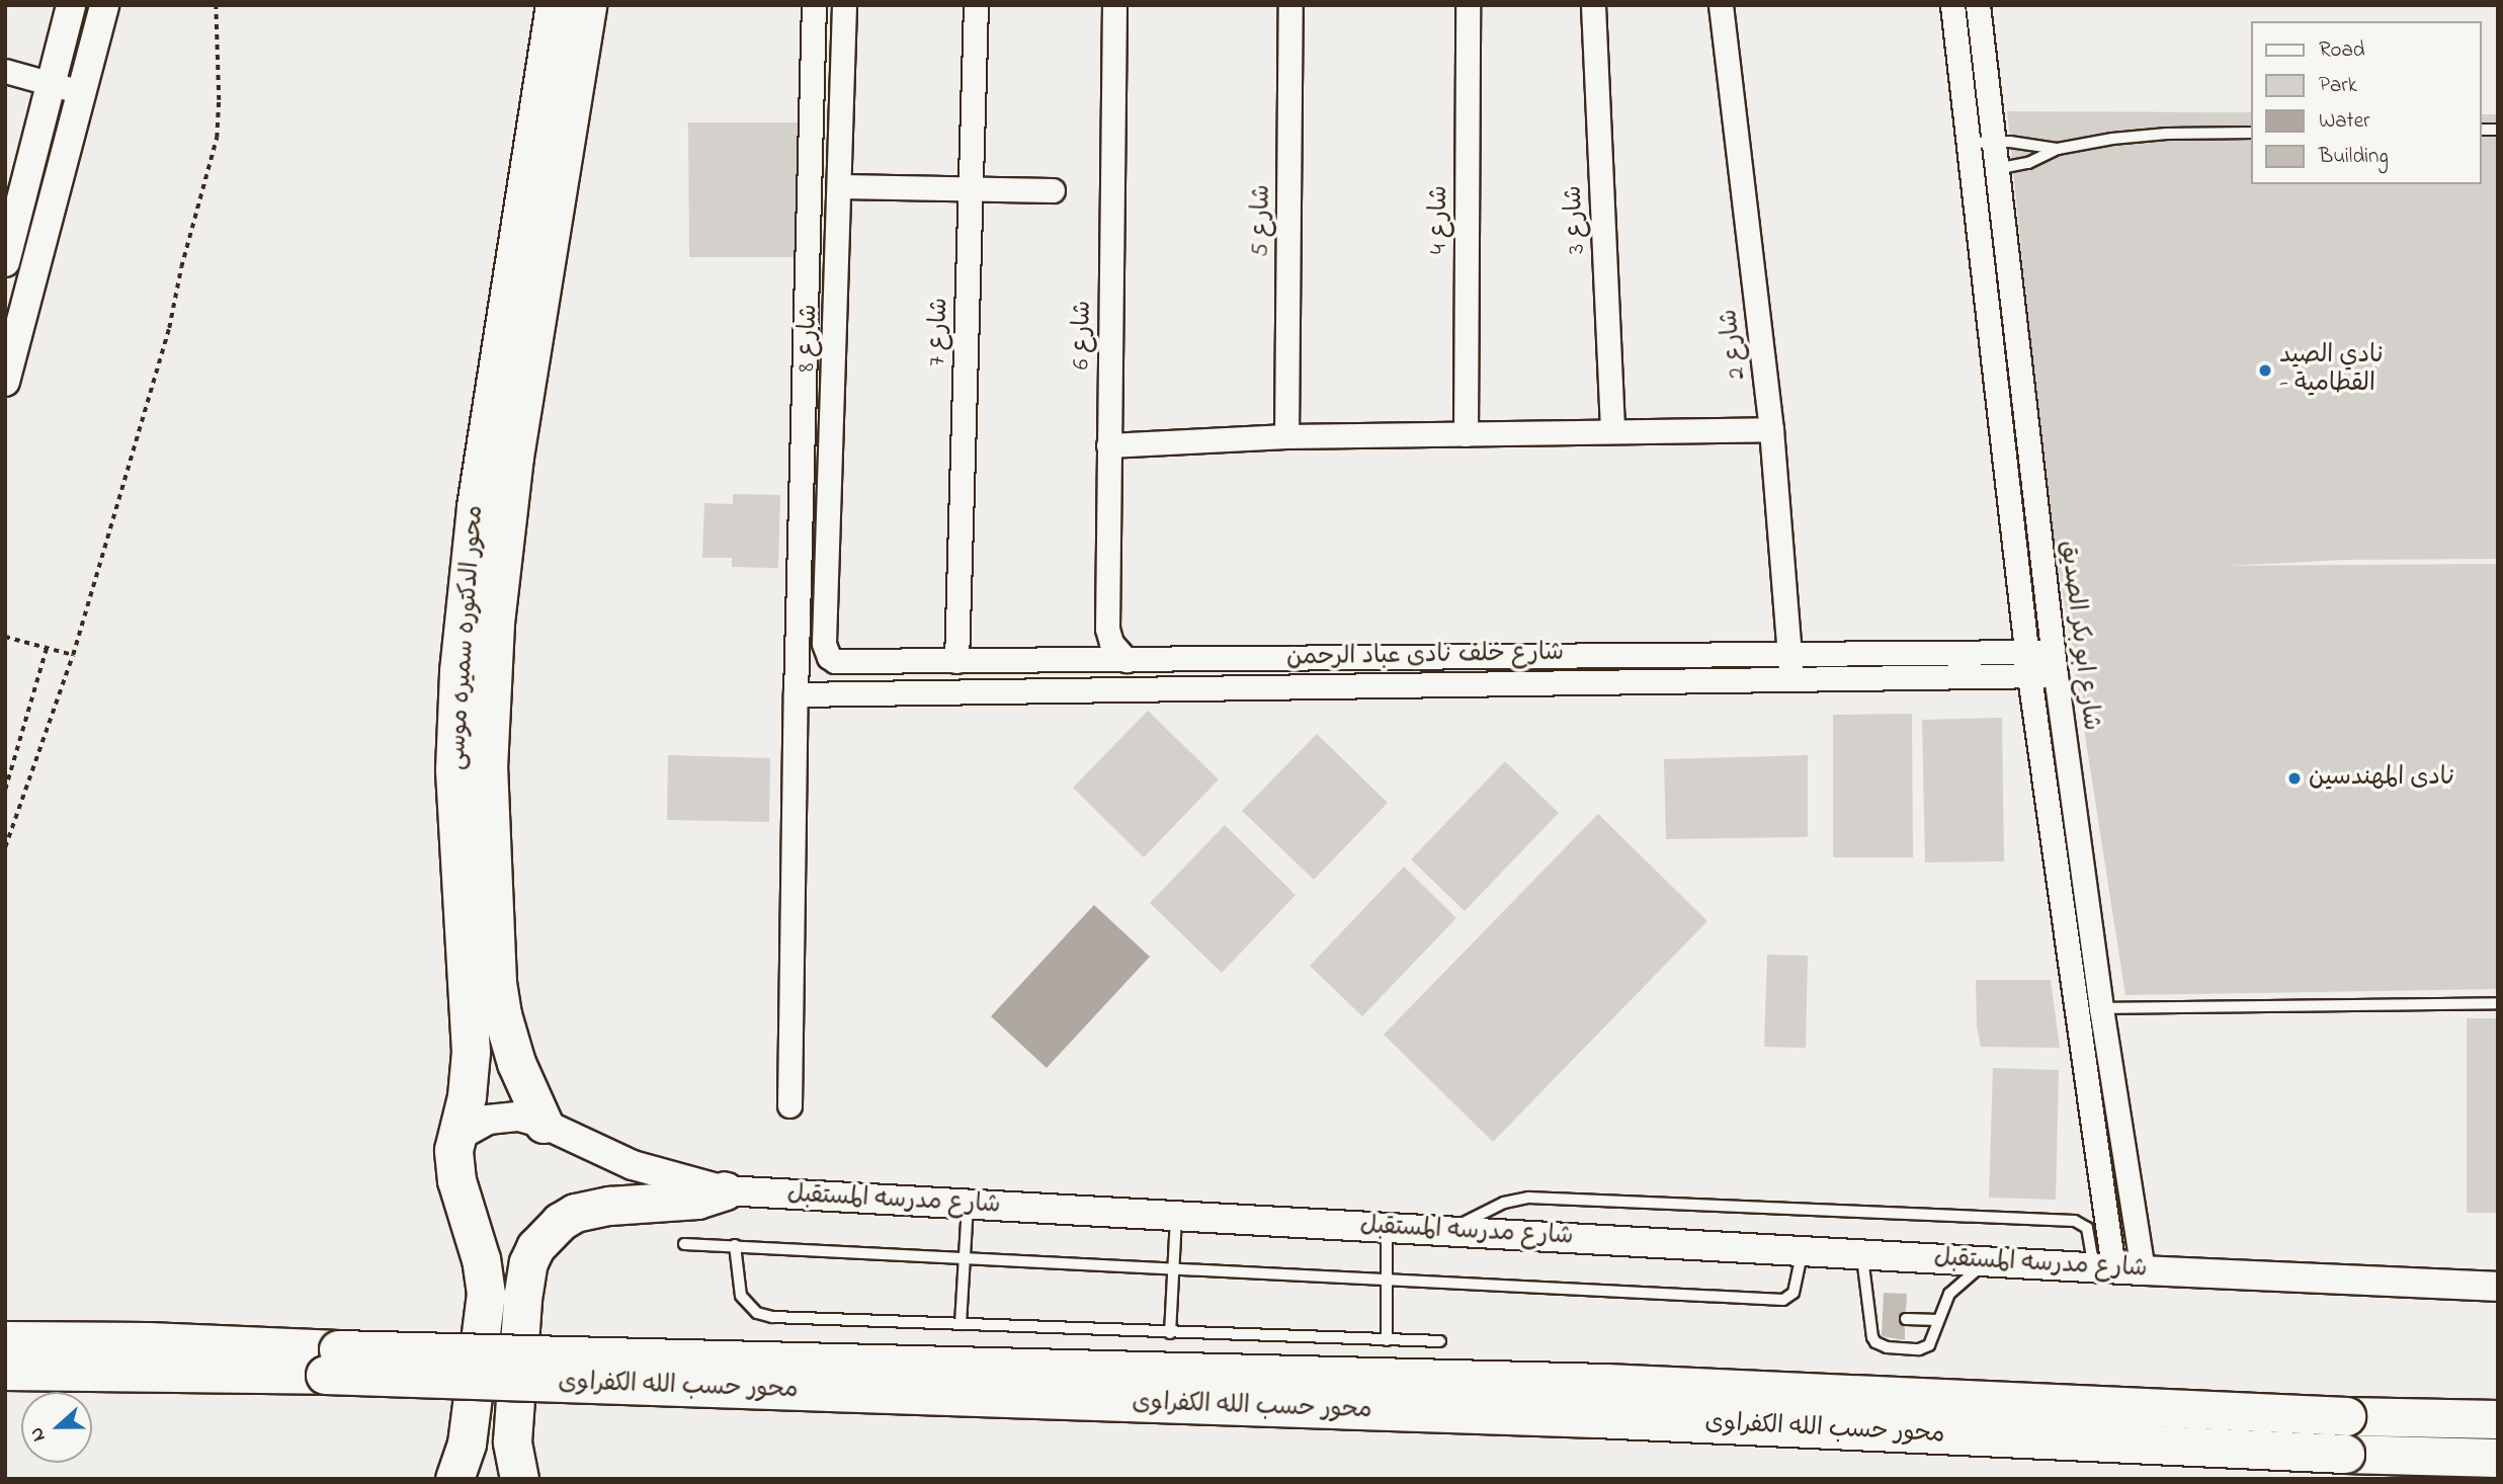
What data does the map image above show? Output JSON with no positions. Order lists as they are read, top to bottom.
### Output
{
  "streets": {
    "main road": ["محور الدكتوره سميره موسى", "محور حسب الله الكفراوى"],
    "street": [
      "شارع 4",
      "شارع 3",
      "شارع 5",
      "شارع 7",
      "شارع 6",
      "شارع 8",
      "شارع 2",
      "شارع ابو بكر الصديق",
      "شارع خلف نادى عباد الرحمن",
      "شارع مدرسه المستقبل"
    ]
  },
  "crossings": [
    ["شارع 7", "شارع خلف نادى عباد الرحمن"],
    ["شارع 6", "شارع خلف نادى عباد الرحمن"],
    ["شارع 8", "شارع خلف نادى عباد الرحمن"],
    ["شارع 2", "شارع خلف نادى عباد الرحمن"],
    ["شارع ابو بكر الصديق", "شارع خلف نادى عباد الرحمن"],
    ["شارع ابو بكر الصديق", "شارع مدرسه المستقبل"],
    ["محور الدكتوره سميره موسى", "شارع مدرسه المستقبل"]
  ],
  "places": ["نادي الصيد - القطامية", "نادى المهندسين"],
  "legend": [
    "Road",
    "Park",
    "Water",
    "Building"
  ],
  "north": "left"
}
